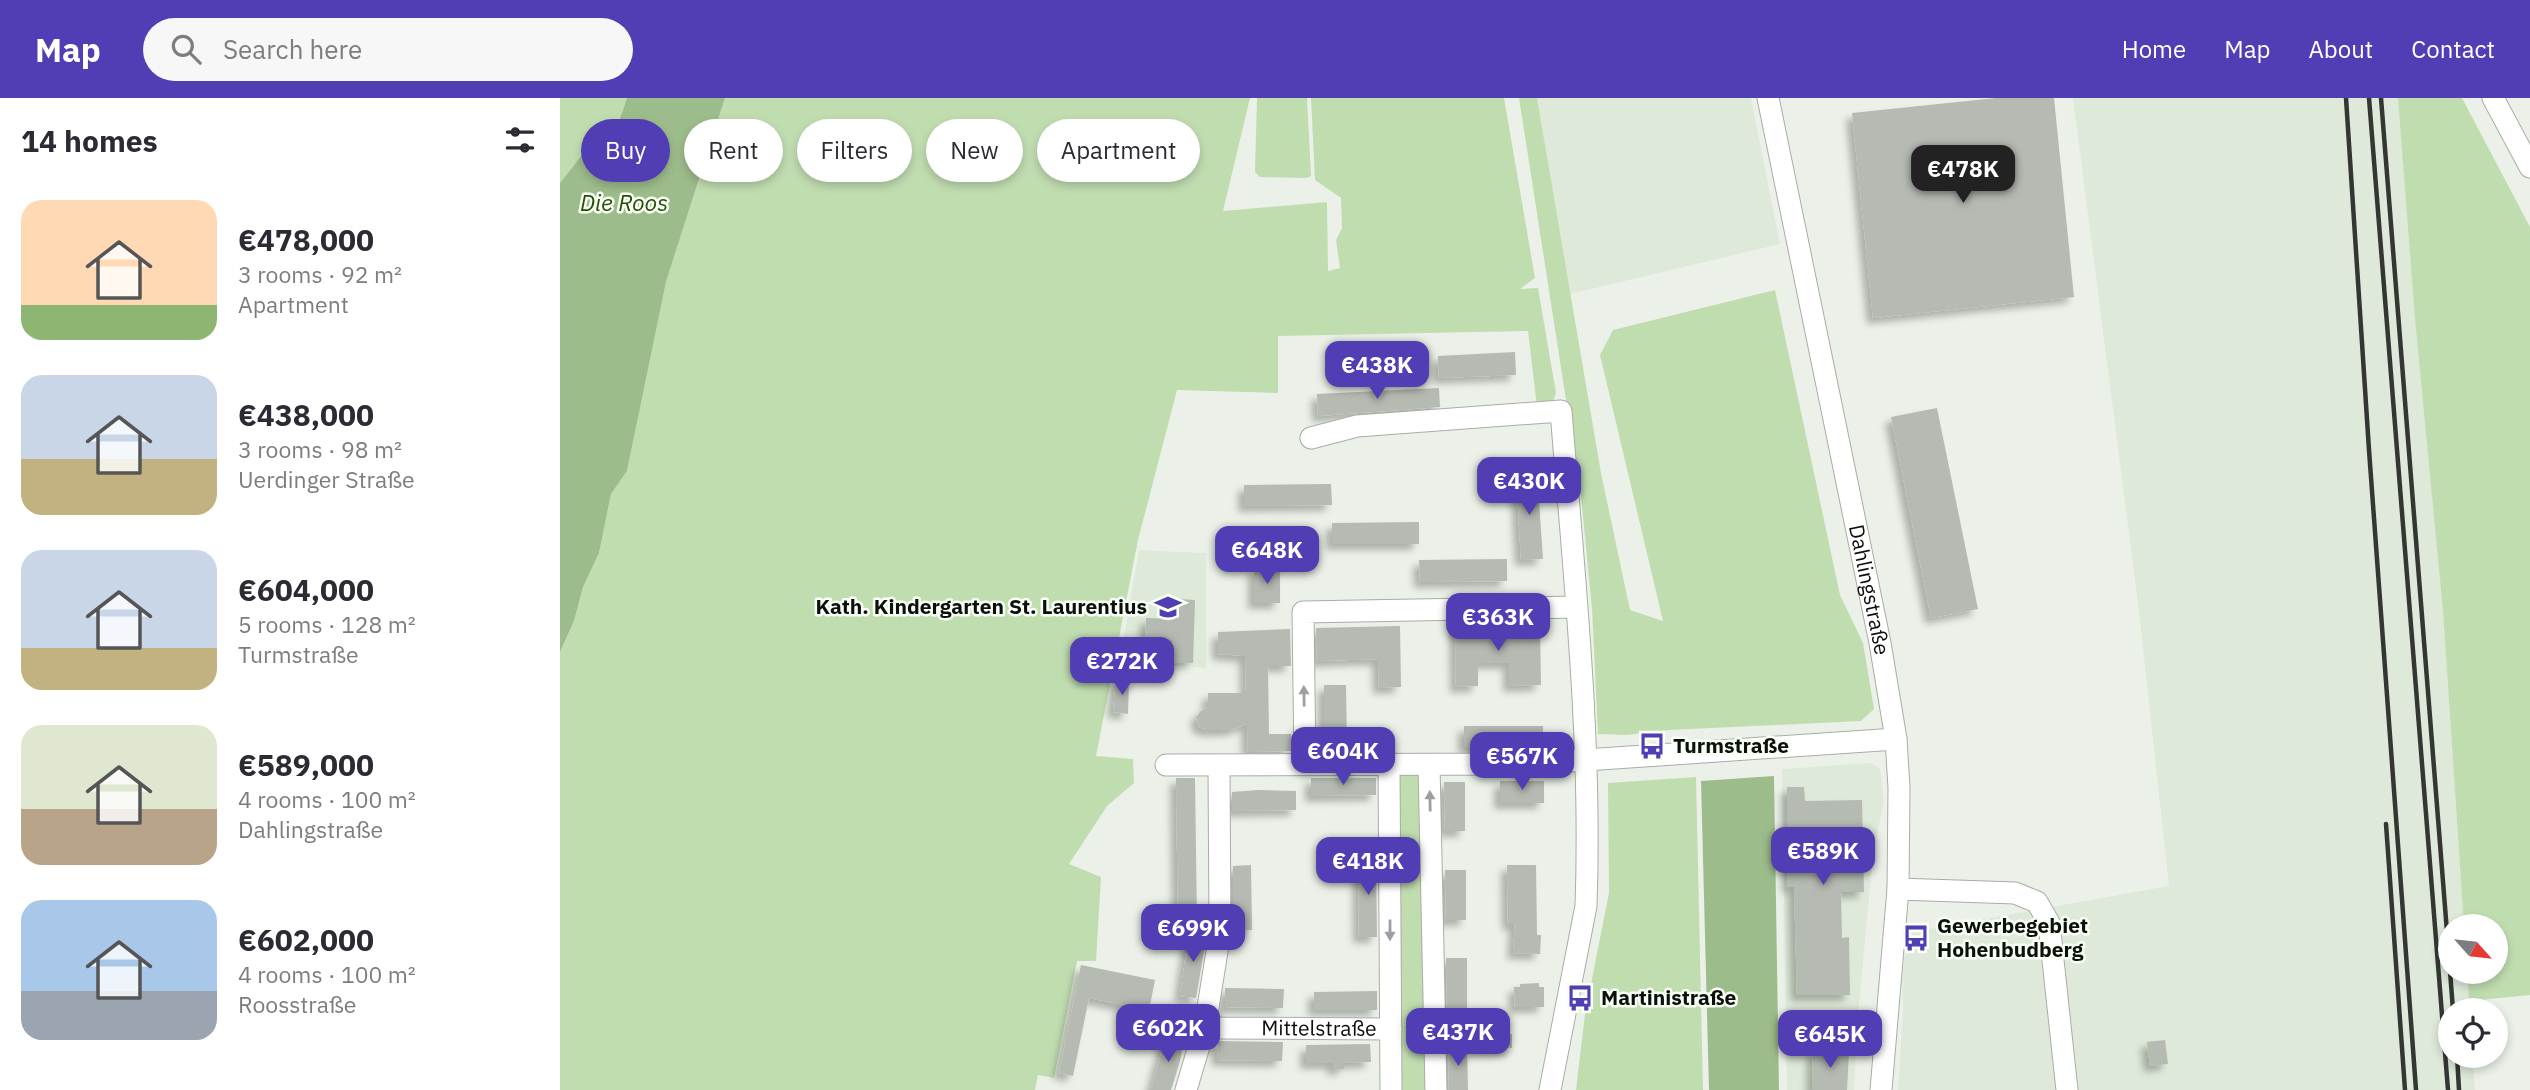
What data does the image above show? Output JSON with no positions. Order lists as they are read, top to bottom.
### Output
{
  "streets": {
    "street": ["Dahlingstraße", "Mittelstraße"]
  },
  "water": ["Die Roos"],
  "places": {
    "school or university": ["Kath. Kindergarten St. Laurentius"],
    "bus stop": ["Turmstraße", "Gewerbegebiet Hohenbudberg", "Martinistraße"]
  },
  "north": "bottom right",
  "page": {
    "header": "Map",
    "search": "Search here",
    "nav": [
      "Home",
      "Map",
      "About",
      "Contact"
    ],
    "heading": "14 homes",
    "chip": [
      "Buy",
      "Rent",
      "Filters",
      "New",
      "Apartment"
    ],
    "price": [
      "€478K",
      "€438K",
      "€430K",
      "€648K",
      "€363K",
      "€272K",
      "€604K",
      "€567K",
      "€589K",
      "€418K",
      "€699K",
      "€602K",
      "€437K",
      "€645K"
    ],
    "list": [
      {
        "name": "€478,000",
        "note": "3 rooms · 92 m² · Apartment"
      },
      {
        "name": "€438,000",
        "note": "3 rooms · 98 m² · Uerdinger Straße"
      },
      {
        "name": "€604,000",
        "note": "5 rooms · 128 m² · Turmstraße"
      },
      {
        "name": "€589,000",
        "note": "4 rooms · 100 m² · Dahlingstraße"
      },
      {
        "name": "€602,000",
        "note": "4 rooms · 100 m² · Roosstraße"
      }
    ]
  }
}
